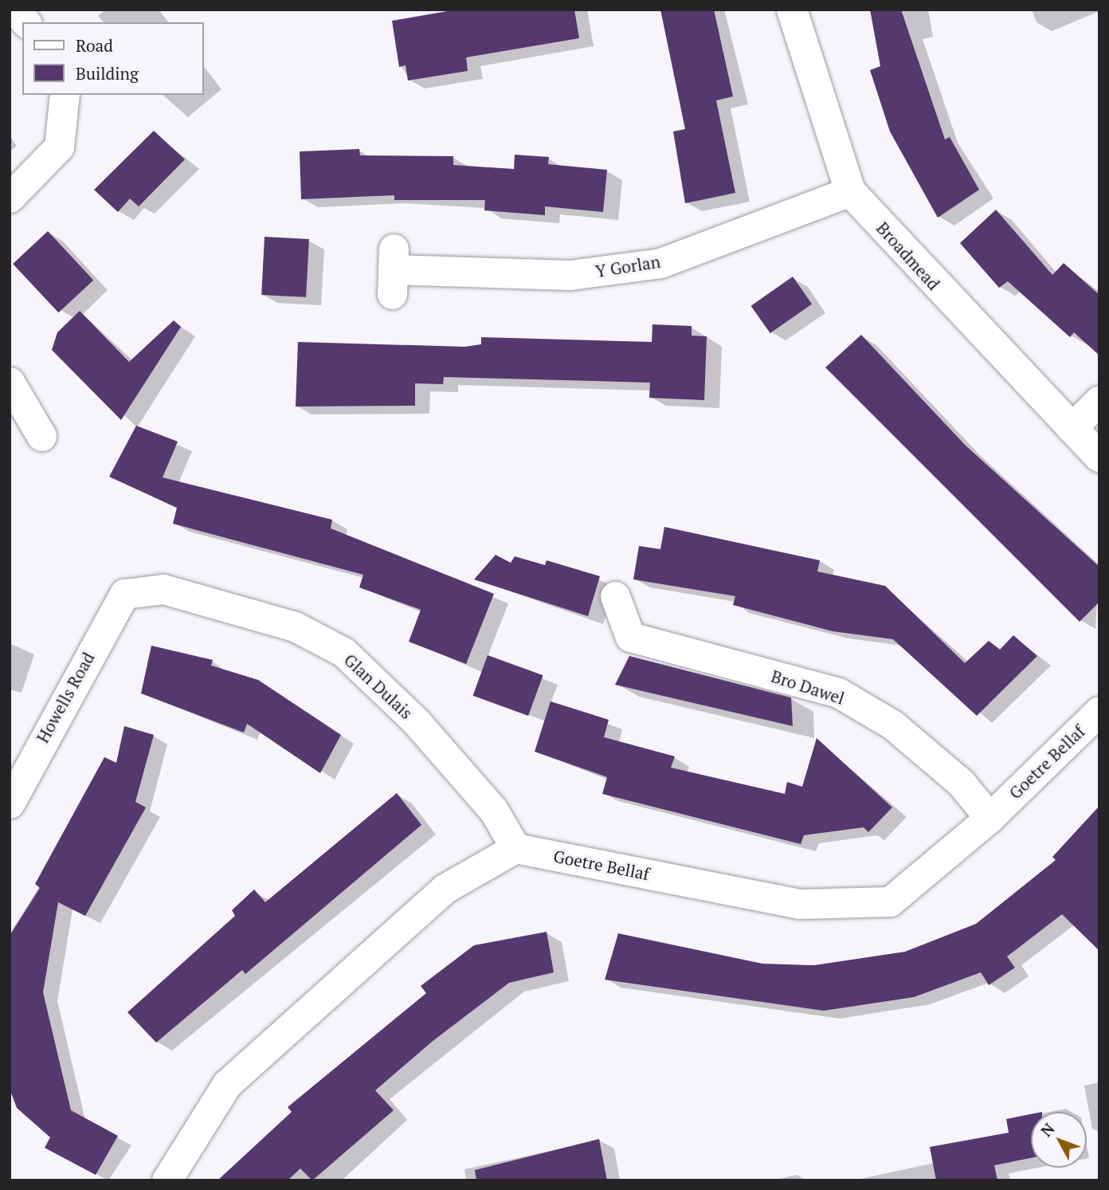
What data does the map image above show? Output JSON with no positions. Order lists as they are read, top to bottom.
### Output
{
  "streets": {
    "street": [
      "Broadmead",
      "Y Gorlan",
      "Glan Dulais",
      "Bro Dawel",
      "Howells Road",
      "Goetre Bellaf"
    ]
  },
  "crossings": [
    ["Broadmead", "Y Gorlan"],
    ["Glan Dulais", "Howells Road"],
    ["Glan Dulais", "Goetre Bellaf"],
    ["Bro Dawel", "Goetre Bellaf"]
  ],
  "legend": ["Road", "Building"],
  "north": "top left"
}
